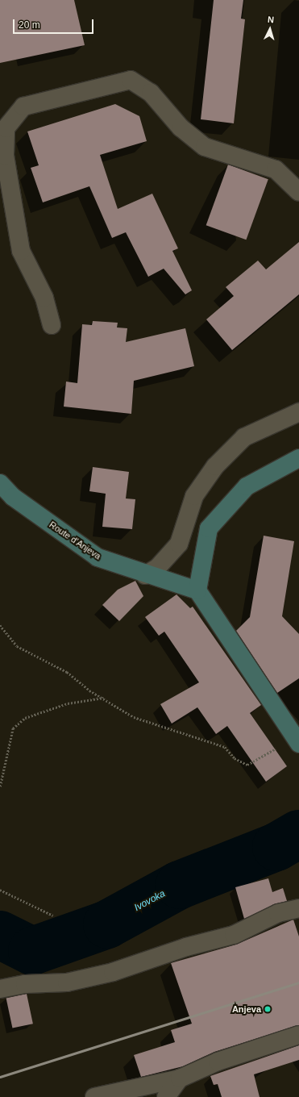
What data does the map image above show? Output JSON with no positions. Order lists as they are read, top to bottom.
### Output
{
  "streets": {
    "street": ["Route d'Anjeva"]
  },
  "water": ["Ivovoka"],
  "places": ["Anjeva"],
  "scale_bar": "20 m",
  "north": "top"
}
